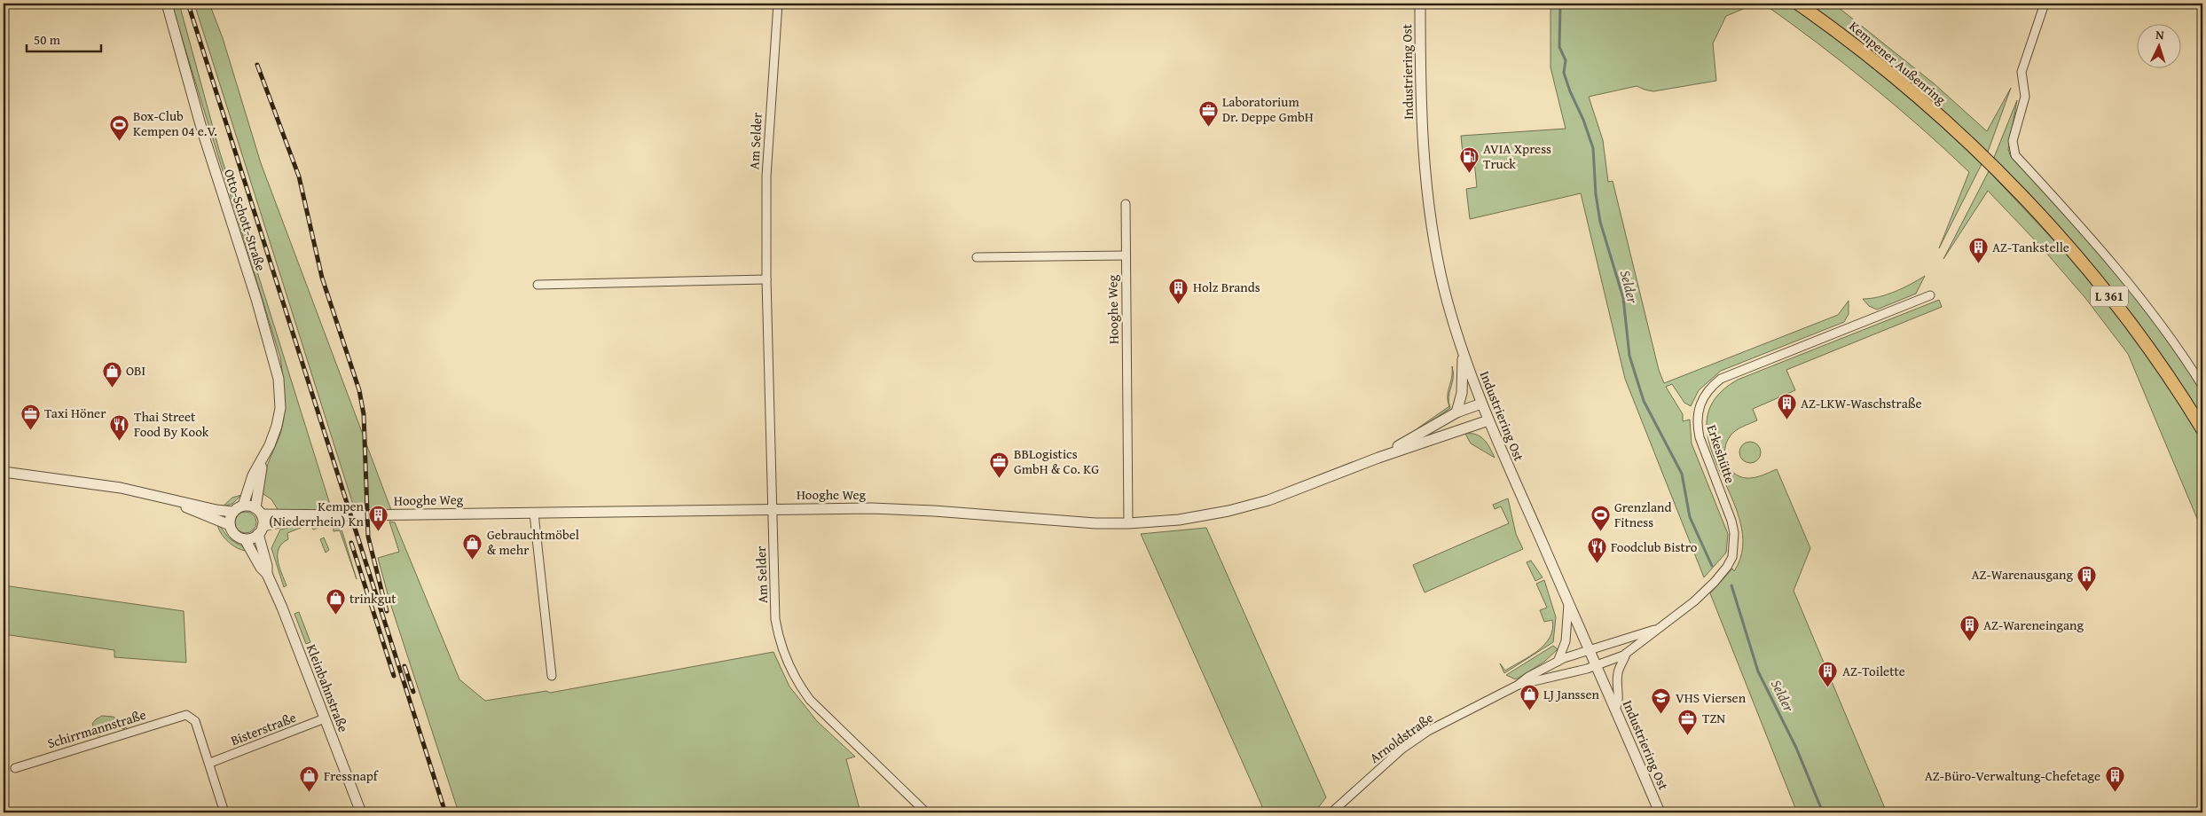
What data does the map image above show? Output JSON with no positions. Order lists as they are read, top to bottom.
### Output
{
  "streets": {
    "main road": ["Kempener Außenring", "L 361"],
    "street": [
      "Industriering Ost",
      "Am Selder",
      "Otto-Schott-Straße",
      "Hooghe Weg",
      "Erkeshütte",
      "Kleinbahnstraße",
      "Schirrmannstraße",
      "Bisterstraße",
      "Arnoldstraße"
    ]
  },
  "crossings": [
    ["Industriering Ost", "Hooghe Weg"],
    ["Industriering Ost", "Erkeshütte"],
    ["Industriering Ost", "Arnoldstraße"],
    ["Am Selder", "Hooghe Weg"],
    ["Otto-Schott-Straße", "Hooghe Weg"],
    ["Otto-Schott-Straße", "Kleinbahnstraße"],
    ["Hooghe Weg", "Kleinbahnstraße"],
    ["Erkeshütte", "Arnoldstraße"],
    ["Kleinbahnstraße", "Bisterstraße"],
    ["Schirrmannstraße", "Bisterstraße"]
  ],
  "water": ["Selder"],
  "places": {
    "office": [
      "Laboratorium Dr. Deppe GmbH",
      "Taxi Höner",
      "BBLogistics GmbH & Co. KG",
      "TZN"
    ],
    "sports": ["Box-Club Kempen 04 e.V.", "Grenzland Fitness"],
    "fuel station": ["AVIA Xpress Truck"],
    "building": [
      "AZ-Tankstelle",
      "Holz Brands",
      "AZ-LKW-Waschstraße",
      "Kempen (Niederrhein) Kn",
      "AZ-Warenausgang",
      "AZ-Wareneingang",
      "AZ-Toilette",
      "AZ-Büro-Verwaltung-Chefetage"
    ],
    "shop": [
      "OBI",
      "Gebrauchtmöbel & mehr",
      "trinkgut",
      "LJ Janssen",
      "Fressnapf"
    ],
    "restaurant": ["Thai Street Food By Kook", "Foodclub Bistro"],
    "school or university": ["VHS Viersen"]
  },
  "scale_bar": "50 m",
  "north": "top"
}
